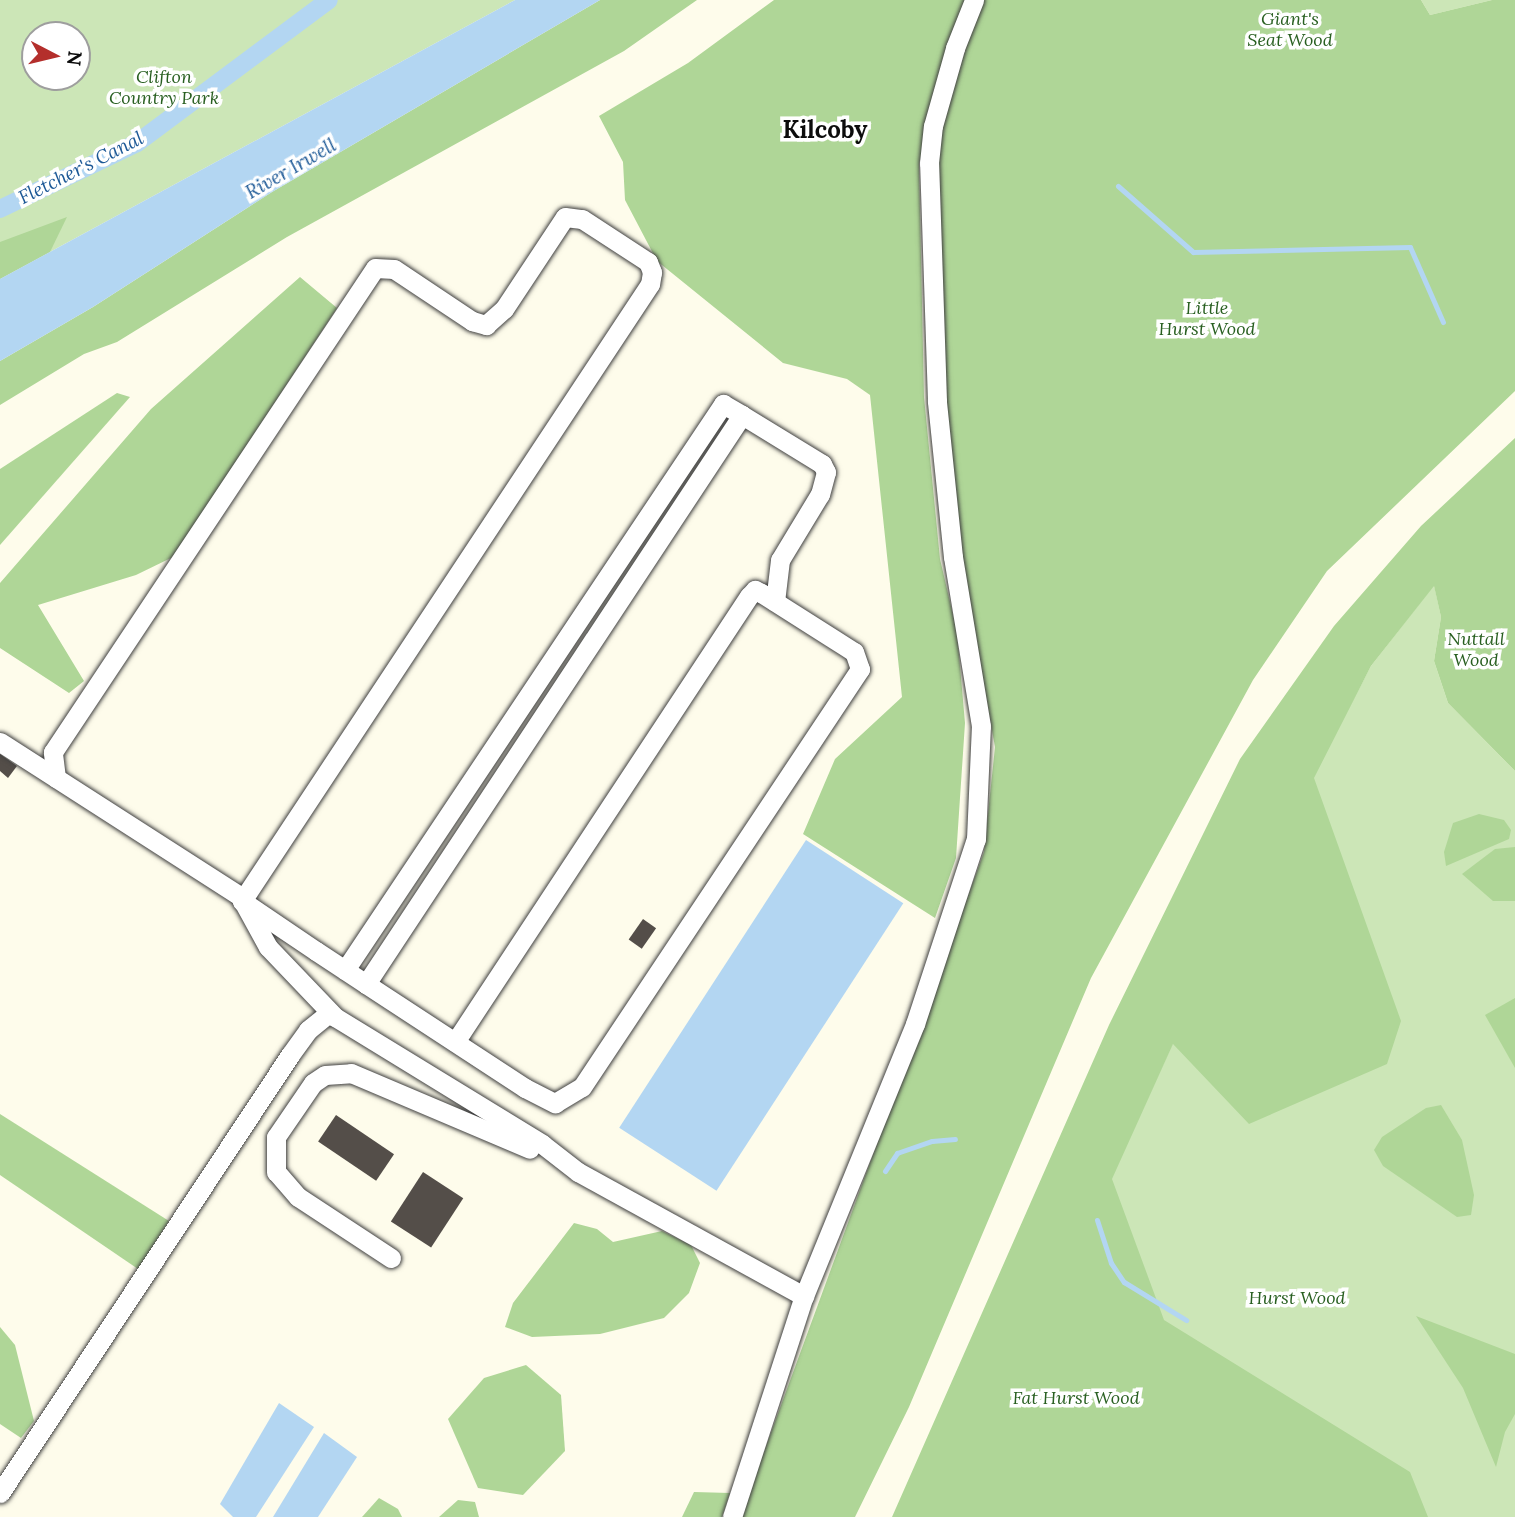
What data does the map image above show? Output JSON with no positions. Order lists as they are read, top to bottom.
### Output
{
  "districts": ["Kilcoby"],
  "water": ["Fletcher's Canal", "River Irwell"],
  "parks": [
    "Giant's Seat Wood",
    "Clifton Country Park",
    "Little Hurst Wood",
    "Nuttall Wood",
    "Hurst Wood",
    "Fat Hurst Wood"
  ],
  "north": "right"
}
